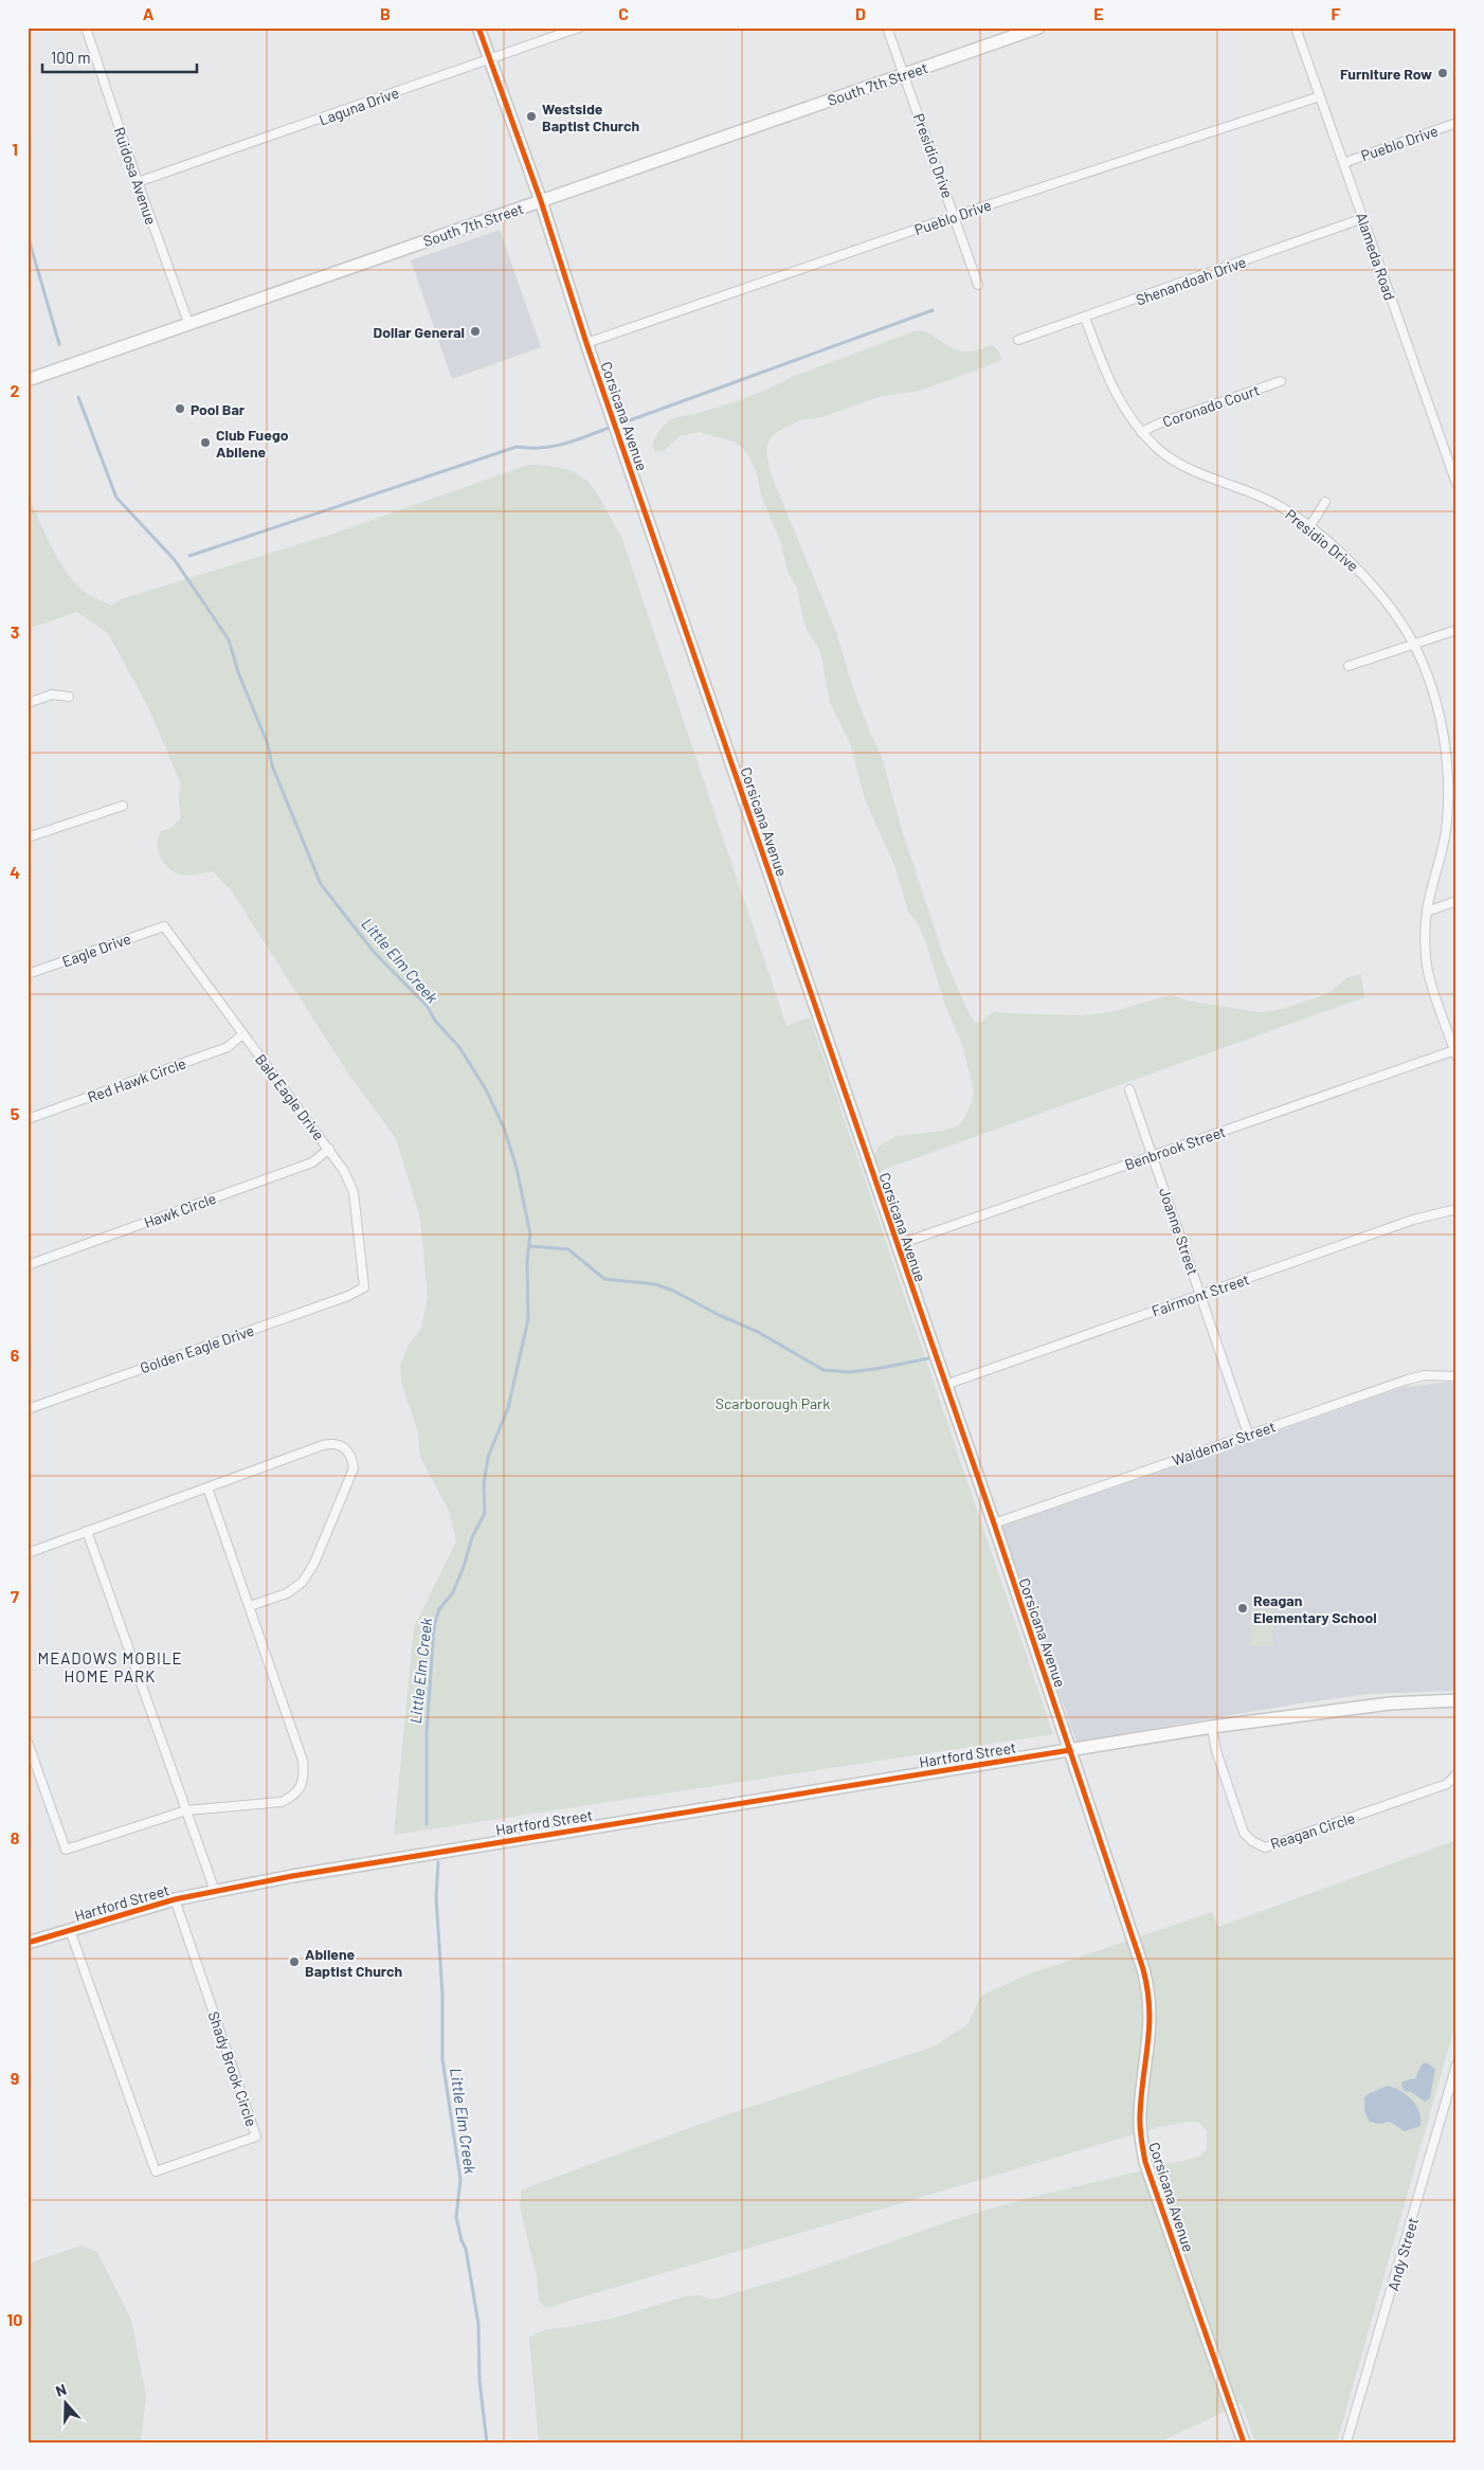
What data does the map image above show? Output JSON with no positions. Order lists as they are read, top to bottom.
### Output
{
  "streets": {
    "street": [
      "South 7th Street",
      "Laguna Drive",
      "Pueblo Drive",
      "Presidio Drive",
      "Ruidosa Avenue",
      "Alameda Road",
      "Shenandoah Drive",
      "Coronado Court",
      "Corsicana Avenue",
      "Eagle Drive",
      "Red Hawk Circle",
      "Bald Eagle Drive",
      "Benbrook Street",
      "Hawk Circle",
      "Joanne Street",
      "Fairmont Street",
      "Golden Eagle Drive",
      "Waldemar Street",
      "Hartford Street",
      "Reagan Circle",
      "Shady Brook Circle",
      "Andy Street"
    ]
  },
  "crossings": [
    ["South 7th Street", "Presidio Drive"],
    ["South 7th Street", "Ruidosa Avenue"],
    ["South 7th Street", "Corsicana Avenue"],
    ["Laguna Drive", "Ruidosa Avenue"],
    ["Laguna Drive", "Corsicana Avenue"],
    ["Pueblo Drive", "Presidio Drive"],
    ["Pueblo Drive", "Alameda Road"],
    ["Pueblo Drive", "Corsicana Avenue"],
    ["Presidio Drive", "Shenandoah Drive"],
    ["Presidio Drive", "Coronado Court"],
    ["Presidio Drive", "Benbrook Street"],
    ["Alameda Road", "Shenandoah Drive"],
    ["Corsicana Avenue", "Benbrook Street"],
    ["Corsicana Avenue", "Fairmont Street"],
    ["Corsicana Avenue", "Waldemar Street"],
    ["Corsicana Avenue", "Hartford Street"],
    ["Eagle Drive", "Bald Eagle Drive"],
    ["Red Hawk Circle", "Bald Eagle Drive"],
    ["Bald Eagle Drive", "Hawk Circle"],
    ["Bald Eagle Drive", "Golden Eagle Drive"],
    ["Benbrook Street", "Joanne Street"],
    ["Joanne Street", "Fairmont Street"],
    ["Joanne Street", "Waldemar Street"],
    ["Hartford Street", "Reagan Circle"],
    ["Hartford Street", "Shady Brook Circle"]
  ],
  "districts": ["MEADOWS MOBILE HOME PARK"],
  "water": ["Little Elm Creek"],
  "parks": ["Scarborough Park"],
  "places": [
    "Furniture Row",
    "Westside Baptist Church",
    "Dollar General",
    "Pool Bar",
    "Club Fuego Abilene",
    "Reagan Elementary School",
    "Abilene Baptist Church"
  ],
  "scale_bar": "100 m",
  "north": "top",
  "grid": {
    "columns": [
      "A",
      "B",
      "C",
      "D",
      "E",
      "F"
    ],
    "rows": [
      "1",
      "2",
      "3",
      "4",
      "5",
      "6",
      "7",
      "8",
      "9",
      "10"
    ]
  }
}
